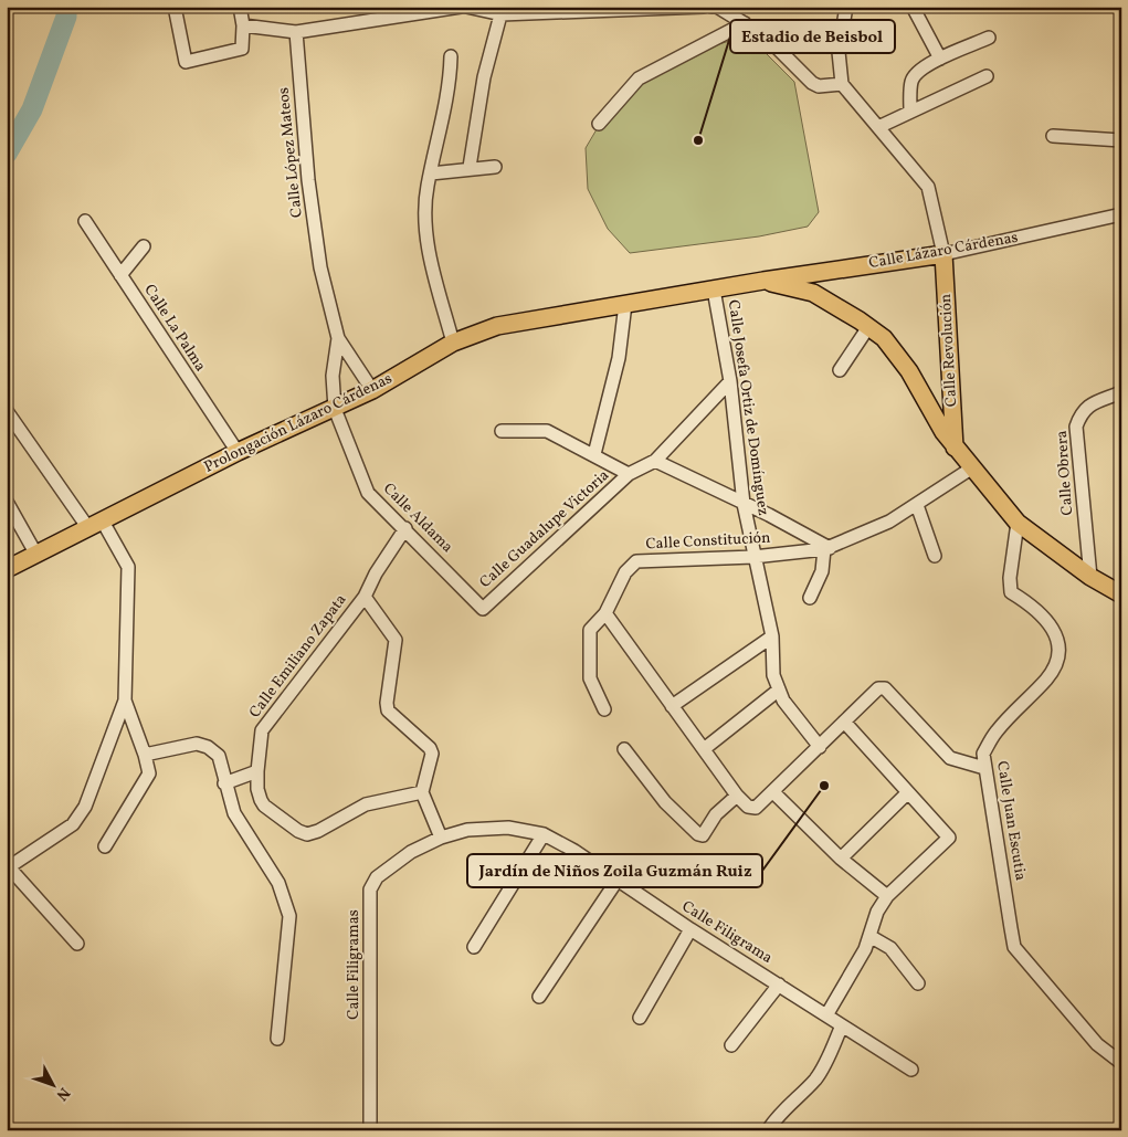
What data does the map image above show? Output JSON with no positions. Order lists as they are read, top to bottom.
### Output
{
  "streets": {
    "main road": ["Calle Lázaro Cárdenas", "Calle Revolución", "Prolongación Lázaro Cárdenas"],
    "street": [
      "Calle López Mateos",
      "Calle La Palma",
      "Calle Josefa Ortiz de Domínguez",
      "Calle Obrera",
      "Calle Aldama",
      "Calle Guadalupe Victoria",
      "Calle Constitución",
      "Calle Emiliano Zapata",
      "Calle Juan Escutia",
      "Calle Filigrama",
      "Calle Filigramas"
    ]
  },
  "crossings": [
    ["Calle López Mateos", "Prolongación Lázaro Cárdenas"],
    ["Calle López Mateos", "Calle Aldama"],
    ["Calle Lázaro Cárdenas", "Calle Revolución"],
    ["Calle Lázaro Cárdenas", "Prolongación Lázaro Cárdenas"],
    ["Calle La Palma", "Prolongación Lázaro Cárdenas"],
    ["Calle Revolución", "Prolongación Lázaro Cárdenas"],
    ["Calle Revolución", "Calle Obrera"],
    ["Calle Revolución", "Calle Constitución"],
    ["Calle Revolución", "Calle Juan Escutia"],
    ["Calle Josefa Ortiz de Domínguez", "Prolongación Lázaro Cárdenas"],
    ["Calle Josefa Ortiz de Domínguez", "Calle Constitución"],
    ["Prolongación Lázaro Cárdenas", "Calle Aldama"],
    ["Calle Aldama", "Calle Guadalupe Victoria"],
    ["Calle Aldama", "Calle Emiliano Zapata"],
    ["Calle Filigrama", "Calle Filigramas"]
  ],
  "places": ["Estadio de Beisbol", "Jardín de Niños Zoila Guzmán Ruiz"],
  "north": "bottom right"
}
